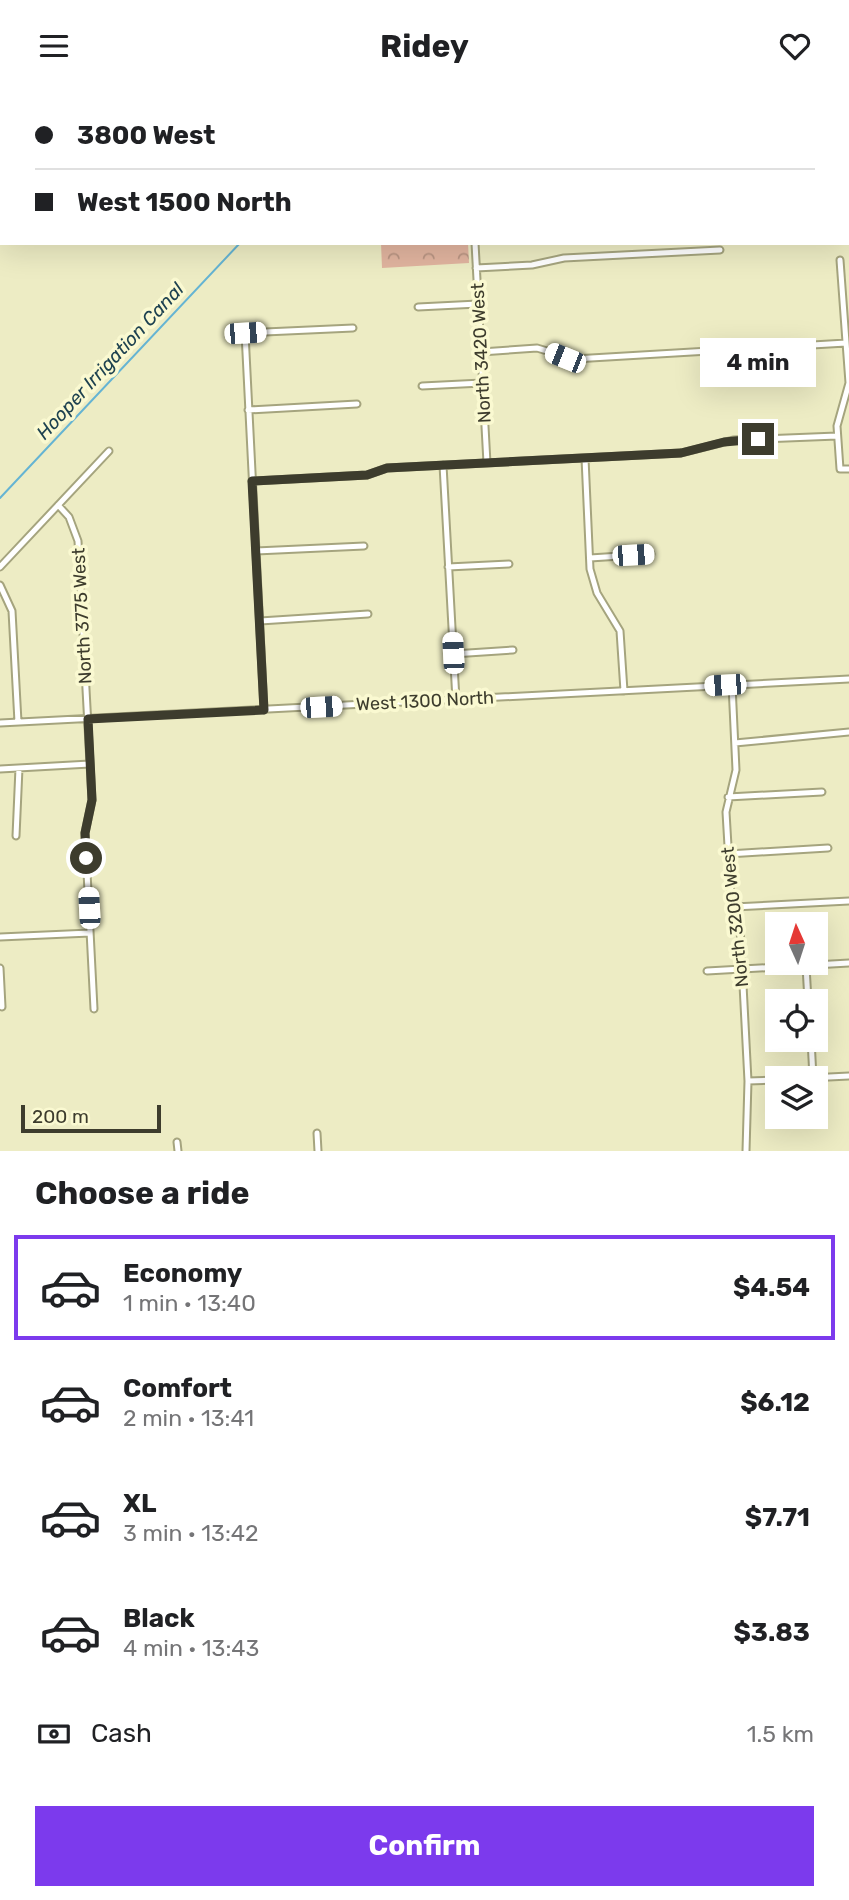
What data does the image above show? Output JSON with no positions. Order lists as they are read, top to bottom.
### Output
{
  "streets": {
    "street": [
      "North 3420 West",
      "North 3775 West",
      "West 1300 North",
      "North 3200 West"
    ]
  },
  "crossings": [
    ["North 3775 West", "West 1300 North"],
    ["West 1300 North", "North 3200 West"]
  ],
  "water": ["Hooper Irrigation Canal"],
  "scale_bar": "200 m",
  "north": "top",
  "page": {
    "header": "Ridey",
    "banner": ["3800 West", "West 1500 North"],
    "bubble": "4 min",
    "scale": "200 m",
    "heading": "Choose a ride",
    "list": [
      {
        "name": "Economy",
        "note": "1 min · 13:40",
        "value": "$4.54"
      },
      {
        "name": "Comfort",
        "note": "2 min · 13:41",
        "value": "$6.12"
      },
      {
        "name": "XL",
        "note": "3 min · 13:42",
        "value": "$7.71"
      },
      {
        "name": "Black",
        "note": "4 min · 13:43",
        "value": "$3.83"
      }
    ],
    "pay": ["Cash", "1.5 km"],
    "buttons": "Confirm"
  }
}
